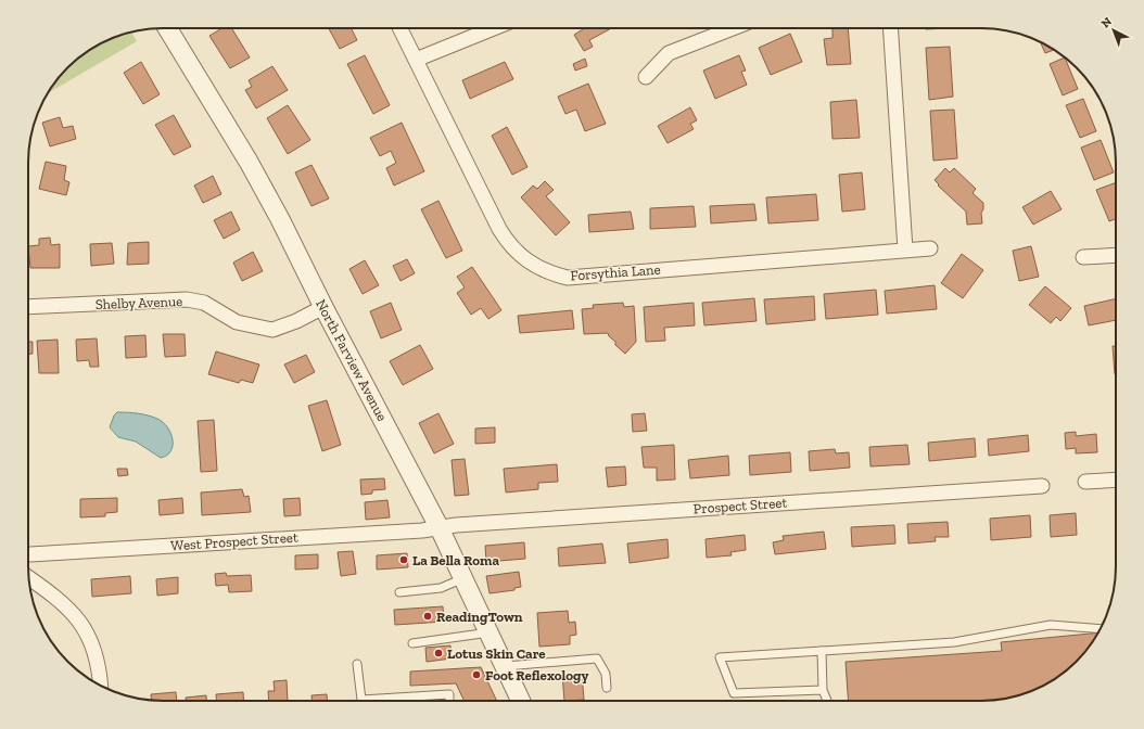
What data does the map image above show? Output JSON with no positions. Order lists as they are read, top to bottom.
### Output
{
  "streets": {
    "street": [
      "Forsythia Lane",
      "Shelby Avenue",
      "North Farview Avenue",
      "Prospect Street",
      "West Prospect Street"
    ]
  },
  "crossings": [
    ["Shelby Avenue", "North Farview Avenue"],
    ["North Farview Avenue", "Prospect Street"],
    ["North Farview Avenue", "West Prospect Street"],
    ["Prospect Street", "West Prospect Street"]
  ],
  "places": [
    "La Bella Roma",
    "ReadingTown",
    "Lotus Skin Care",
    "Foot Reflexology"
  ],
  "north": "top left"
}
